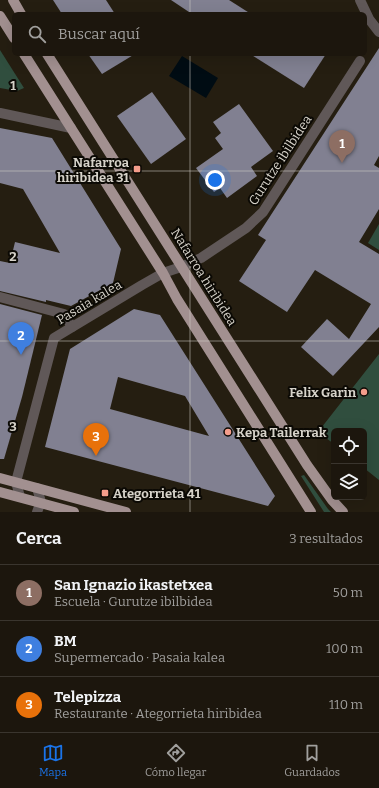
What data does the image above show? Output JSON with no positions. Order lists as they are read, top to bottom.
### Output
{
  "streets": {
    "main road": ["Nafarroa hiribidea"],
    "street": ["Gurutze ibilbidea", "Pasaia kalea"]
  },
  "crossings": [
    ["Gurutze ibilbidea", "Nafarroa hiribidea"],
    ["Gurutze ibilbidea", "Pasaia kalea"],
    ["Nafarroa hiribidea", "Pasaia kalea"]
  ],
  "places": {
    "transit": ["Nafarroa hiribidea 31", "Ategorrieta 41"],
    "other": ["Felix Garin", "Kepa Tailerrak"]
  },
  "page": {
    "search": "Buscar aquí",
    "pins": ["1", "2", "3"],
    "heading": ["Cerca", "3 resultados"],
    "list": [
      {
        "mark": "1",
        "name": "San Ignazio ikastetxea",
        "note": "Escuela · Gurutze ibilbidea",
        "value": "50 m"
      },
      {
        "mark": "2",
        "name": "BM",
        "note": "Supermercado · Pasaia kalea",
        "value": "100 m"
      },
      {
        "mark": "3",
        "name": "Telepizza",
        "note": "Restaurante · Ategorrieta hiribidea",
        "value": "110 m"
      }
    ],
    "nav": ["Mapa", "Cómo llegar", "Guardados"]
  },
  "grid": {
    "rows": ["1", "2", "3"]
  }
}
